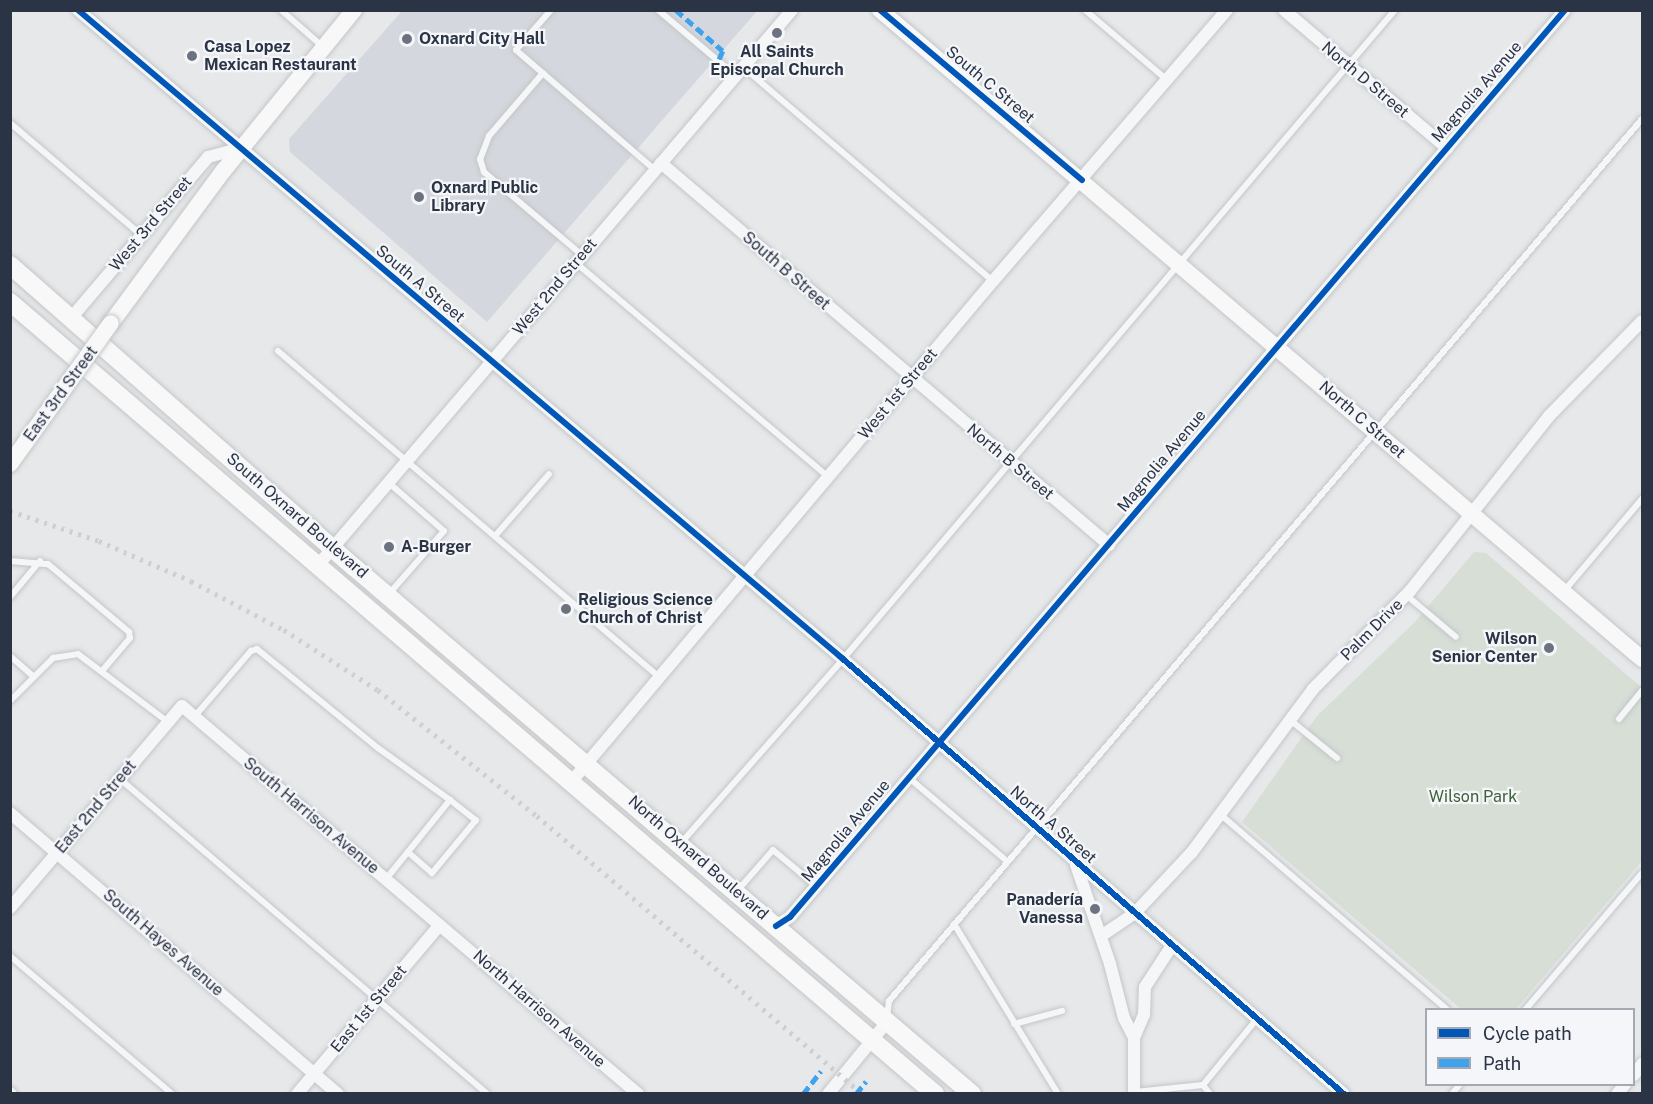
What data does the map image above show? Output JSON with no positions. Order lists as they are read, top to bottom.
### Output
{
  "streets": {
    "main road": ["South Oxnard Boulevard", "North Oxnard Boulevard"],
    "street": [
      "North D Street",
      "South C Street",
      "Magnolia Avenue",
      "West 3rd Street",
      "South B Street",
      "South A Street",
      "West 2nd Street",
      "East 3rd Street",
      "West 1st Street",
      "North C Street",
      "North B Street",
      "Palm Drive",
      "East 2nd Street",
      "South Harrison Avenue",
      "North A Street",
      "South Hayes Avenue",
      "East 1st Street",
      "North Harrison Avenue"
    ]
  },
  "crossings": [
    ["North D Street", "Magnolia Avenue"],
    ["South C Street", "West 1st Street"],
    ["South C Street", "North C Street"],
    ["Magnolia Avenue", "North C Street"],
    ["Magnolia Avenue", "North B Street"],
    ["Magnolia Avenue", "North A Street"],
    ["Magnolia Avenue", "North Oxnard Boulevard"],
    ["West 3rd Street", "South A Street"],
    ["West 3rd Street", "East 3rd Street"],
    ["West 3rd Street", "South Oxnard Boulevard"],
    ["South B Street", "West 2nd Street"],
    ["South B Street", "West 1st Street"],
    ["South B Street", "North B Street"],
    ["South A Street", "West 2nd Street"],
    ["South A Street", "West 1st Street"],
    ["South A Street", "North A Street"],
    ["West 2nd Street", "South Oxnard Boulevard"],
    ["West 1st Street", "North C Street"],
    ["West 1st Street", "North B Street"],
    ["West 1st Street", "South Oxnard Boulevard"],
    ["West 1st Street", "North A Street"],
    ["West 1st Street", "North Oxnard Boulevard"],
    ["North C Street", "Palm Drive"],
    ["South Oxnard Boulevard", "North Oxnard Boulevard"],
    ["Palm Drive", "North A Street"],
    ["East 2nd Street", "South Harrison Avenue"],
    ["East 2nd Street", "South Hayes Avenue"],
    ["South Harrison Avenue", "East 1st Street"],
    ["South Harrison Avenue", "North Harrison Avenue"],
    ["South Hayes Avenue", "East 1st Street"],
    ["East 1st Street", "North Harrison Avenue"]
  ],
  "parks": ["Wilson Park"],
  "places": [
    "All Saints Episcopal Church",
    "Oxnard City Hall",
    "Casa Lopez Mexican Restaurant",
    "Oxnard Public Library",
    "A-Burger",
    "Religious Science Church of Christ",
    "Wilson Senior Center",
    "Panadería Vanessa"
  ],
  "legend": ["Cycle path", "Path"]
}
